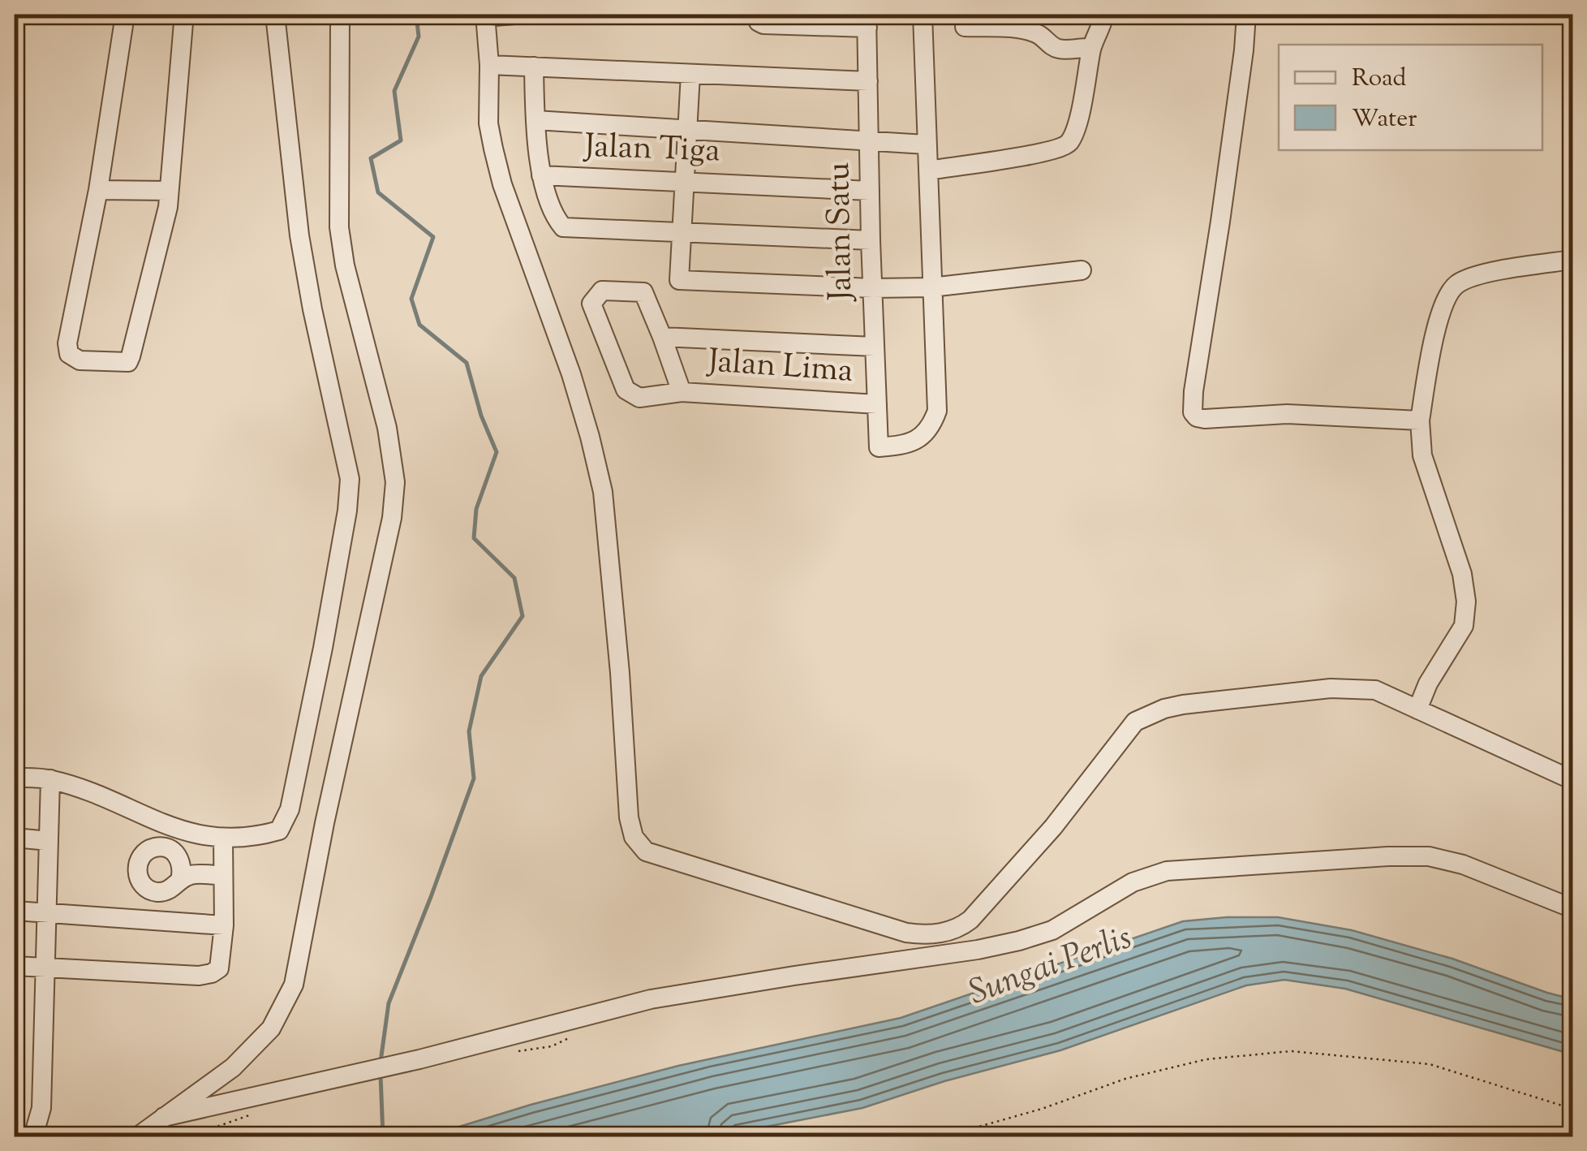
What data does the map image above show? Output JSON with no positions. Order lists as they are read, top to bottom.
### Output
{
  "streets": {
    "street": ["Jalan Tiga", "Jalan Satu", "Jalan Lima"]
  },
  "crossings": [
    ["Jalan Tiga", "Jalan Satu"],
    ["Jalan Satu", "Jalan Lima"]
  ],
  "water": ["Sungai Perlis"],
  "legend": ["Road", "Water"]
}
